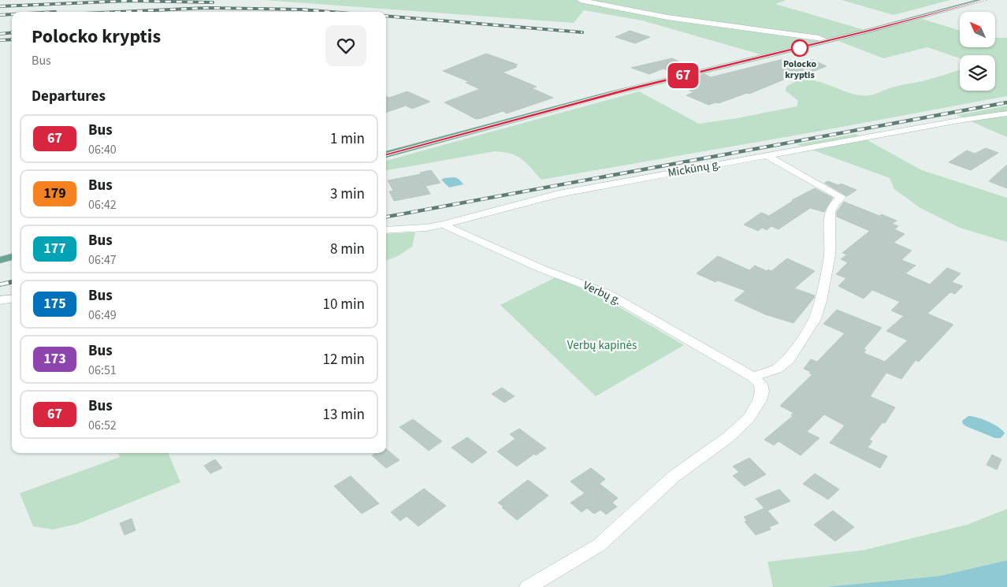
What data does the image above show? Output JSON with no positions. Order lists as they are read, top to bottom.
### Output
{
  "streets": {
    "street": ["Mickūnų g.", "Verbų g."]
  },
  "crossings": [
    ["Mickūnų g.", "Verbų g."]
  ],
  "parks": ["Verbų kapinės"],
  "places": ["Polocko kryptis"],
  "lines": ["bus line 67"],
  "north": "top left",
  "page": {
    "on_map": "67",
    "heading": [
      ["Polocko kryptis", "Bus"],
      "Departures"
    ],
    "list": [
      {
        "mark": "67",
        "name": "Bus",
        "note": "06:40",
        "value": "1 min"
      },
      {
        "mark": "179",
        "name": "Bus",
        "note": "06:42",
        "value": "3 min"
      },
      {
        "mark": "177",
        "name": "Bus",
        "note": "06:47",
        "value": "8 min"
      },
      {
        "mark": "175",
        "name": "Bus",
        "note": "06:49",
        "value": "10 min"
      },
      {
        "mark": "173",
        "name": "Bus",
        "note": "06:51",
        "value": "12 min"
      },
      {
        "mark": "67",
        "name": "Bus",
        "note": "06:52",
        "value": "13 min"
      }
    ]
  }
}
